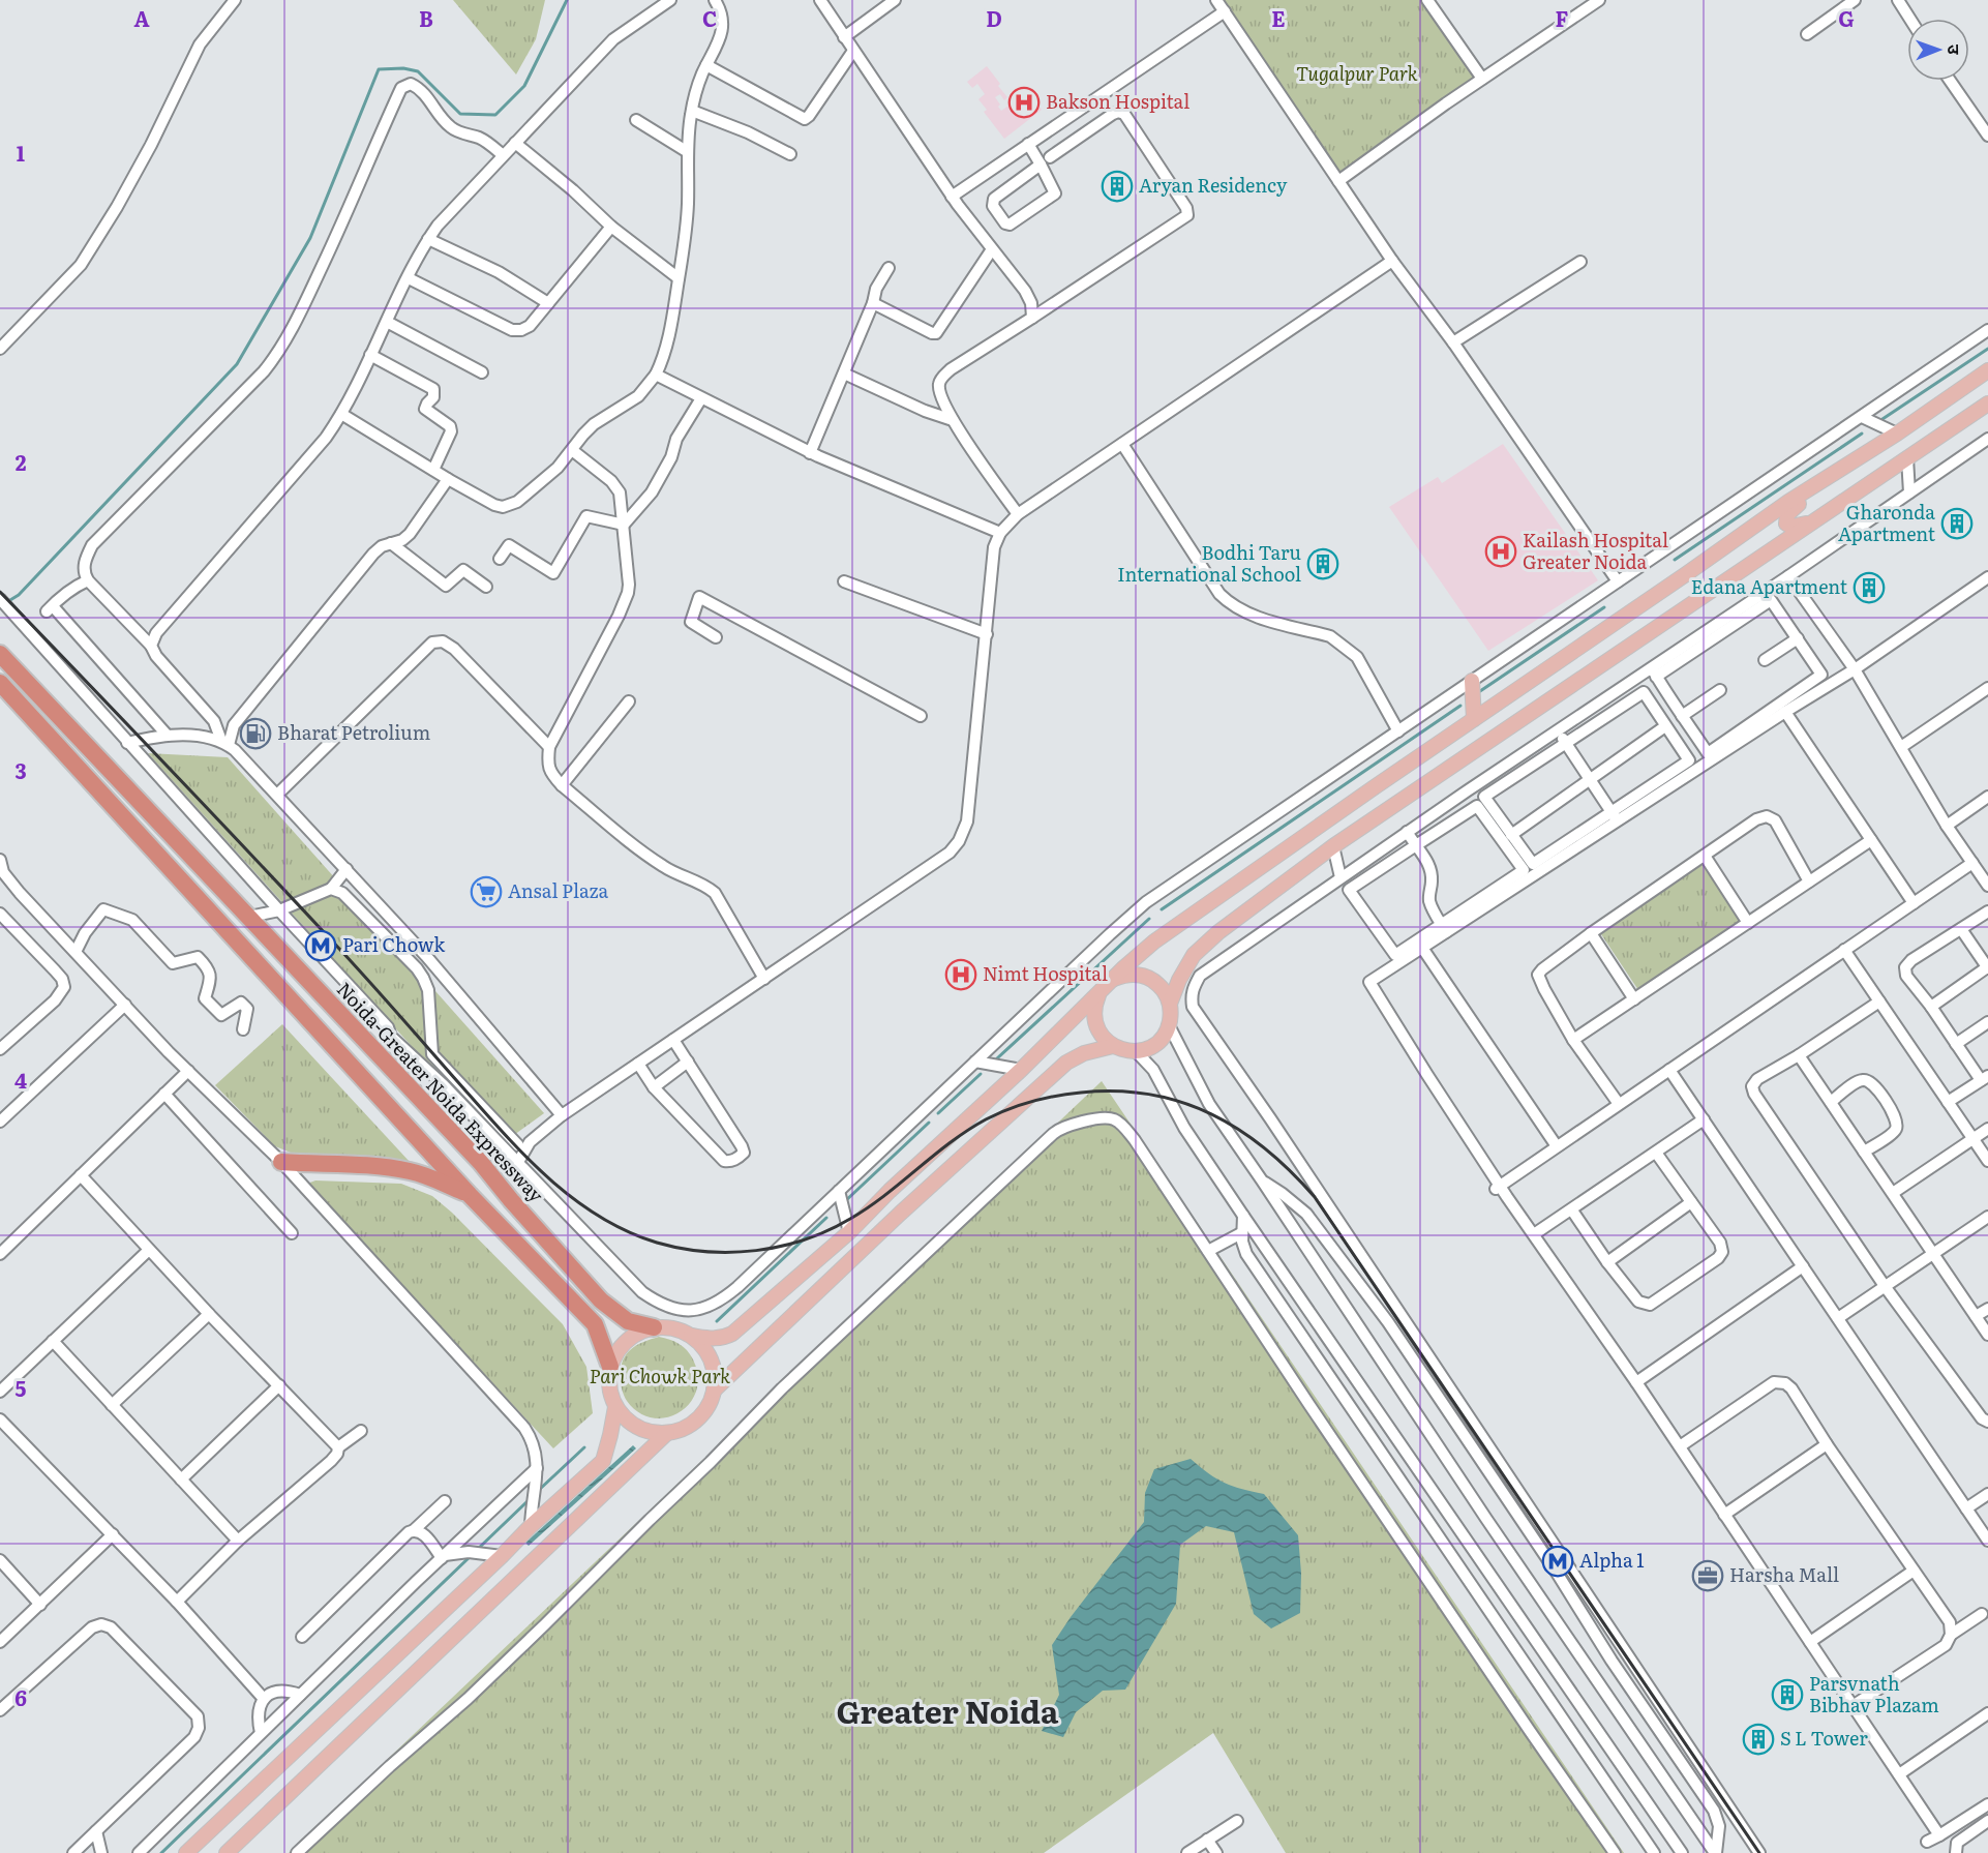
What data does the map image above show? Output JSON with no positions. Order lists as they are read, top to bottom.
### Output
{
  "streets": {
    "highway": ["Noida-Greater Noida Expressway"]
  },
  "districts": ["Greater Noida"],
  "parks": ["Tugalpur Park", "Pari Chowk Park"],
  "places": {
    "hospital": ["Bakson Hospital", "Kailash Hospital Greater Noida", "Nimt Hospital"],
    "building": [
      "Aryan Residency",
      "Gharonda Apartment",
      "Bodhi Taru International School",
      "Edana Apartment",
      "Parsvnath Bibhav Plazam",
      "S L Tower"
    ],
    "fuel station": ["Bharat Petrolium"],
    "supermarket": ["Ansal Plaza"],
    "metro station": ["Pari Chowk", "Alpha 1"],
    "office": ["Harsha Mall"]
  },
  "north": "right",
  "grid": {
    "columns": [
      "A",
      "B",
      "C",
      "D",
      "E",
      "F",
      "G"
    ],
    "rows": [
      "1",
      "2",
      "3",
      "4",
      "5",
      "6"
    ]
  }
}
